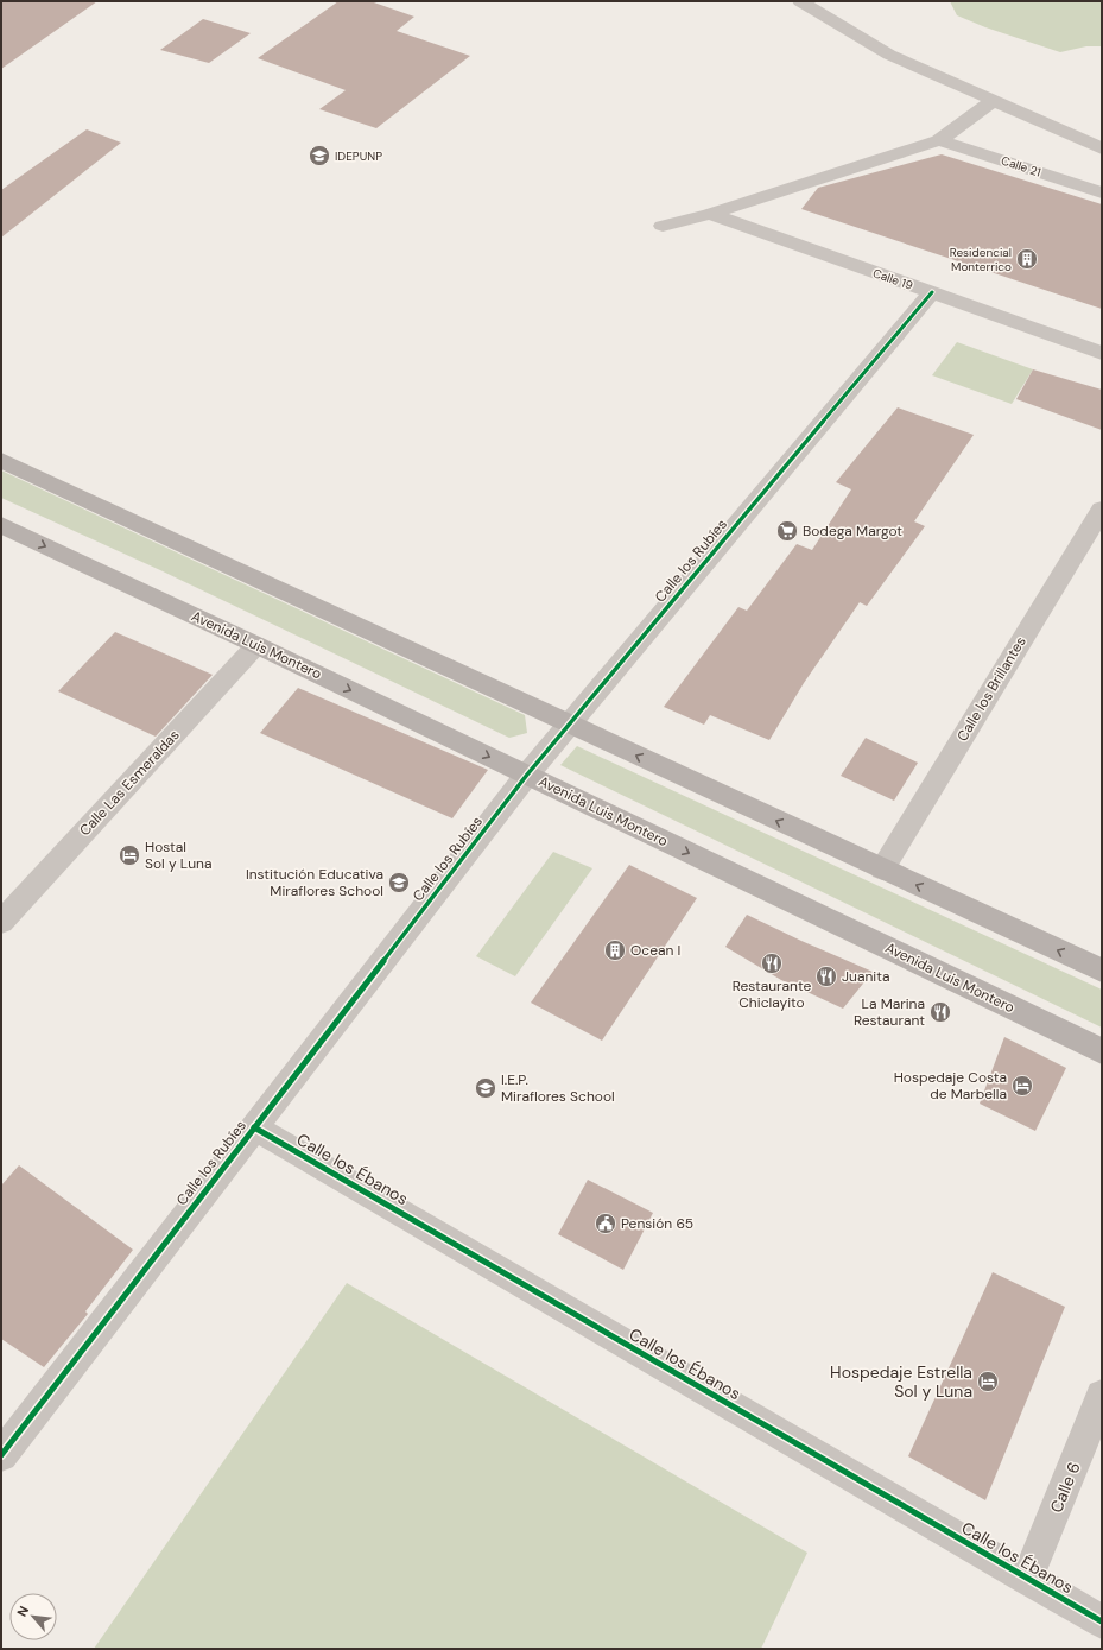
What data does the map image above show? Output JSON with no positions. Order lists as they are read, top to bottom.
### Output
{
  "streets": {
    "main road": ["Avenida Luis Montero"],
    "street": [
      "Calle 21",
      "Calle 19",
      "Calle los Rubíes",
      "Calle los Brillantes",
      "Calle Las Esmeraldas",
      "Calle los Ébanos",
      "Calle 6"
    ]
  },
  "crossings": [
    ["Calle 19", "Calle los Rubíes"],
    ["Calle los Rubíes", "Avenida Luis Montero"],
    ["Calle los Rubíes", "Calle los Ébanos"],
    ["Avenida Luis Montero", "Calle Las Esmeraldas"],
    ["Calle los Ébanos", "Calle 6"]
  ],
  "places": {
    "school or university": ["IDEPUNP", "Institución Educativa Miraflores School", "I.E.P. Miraflores School"],
    "building": ["Residencial Monterrico", "Ocean I"],
    "supermarket": ["Bodega Margot"],
    "hotel": ["Hostal Sol y Luna", "Hospedaje Costa de Marbella", "Hospedaje Estrella Sol y Luna"],
    "restaurant": ["Restaurante Chiclayito", "Juanita", "La Marina Restaurant"],
    "public building": ["Pensión 65"]
  },
  "north": "top left"
}
